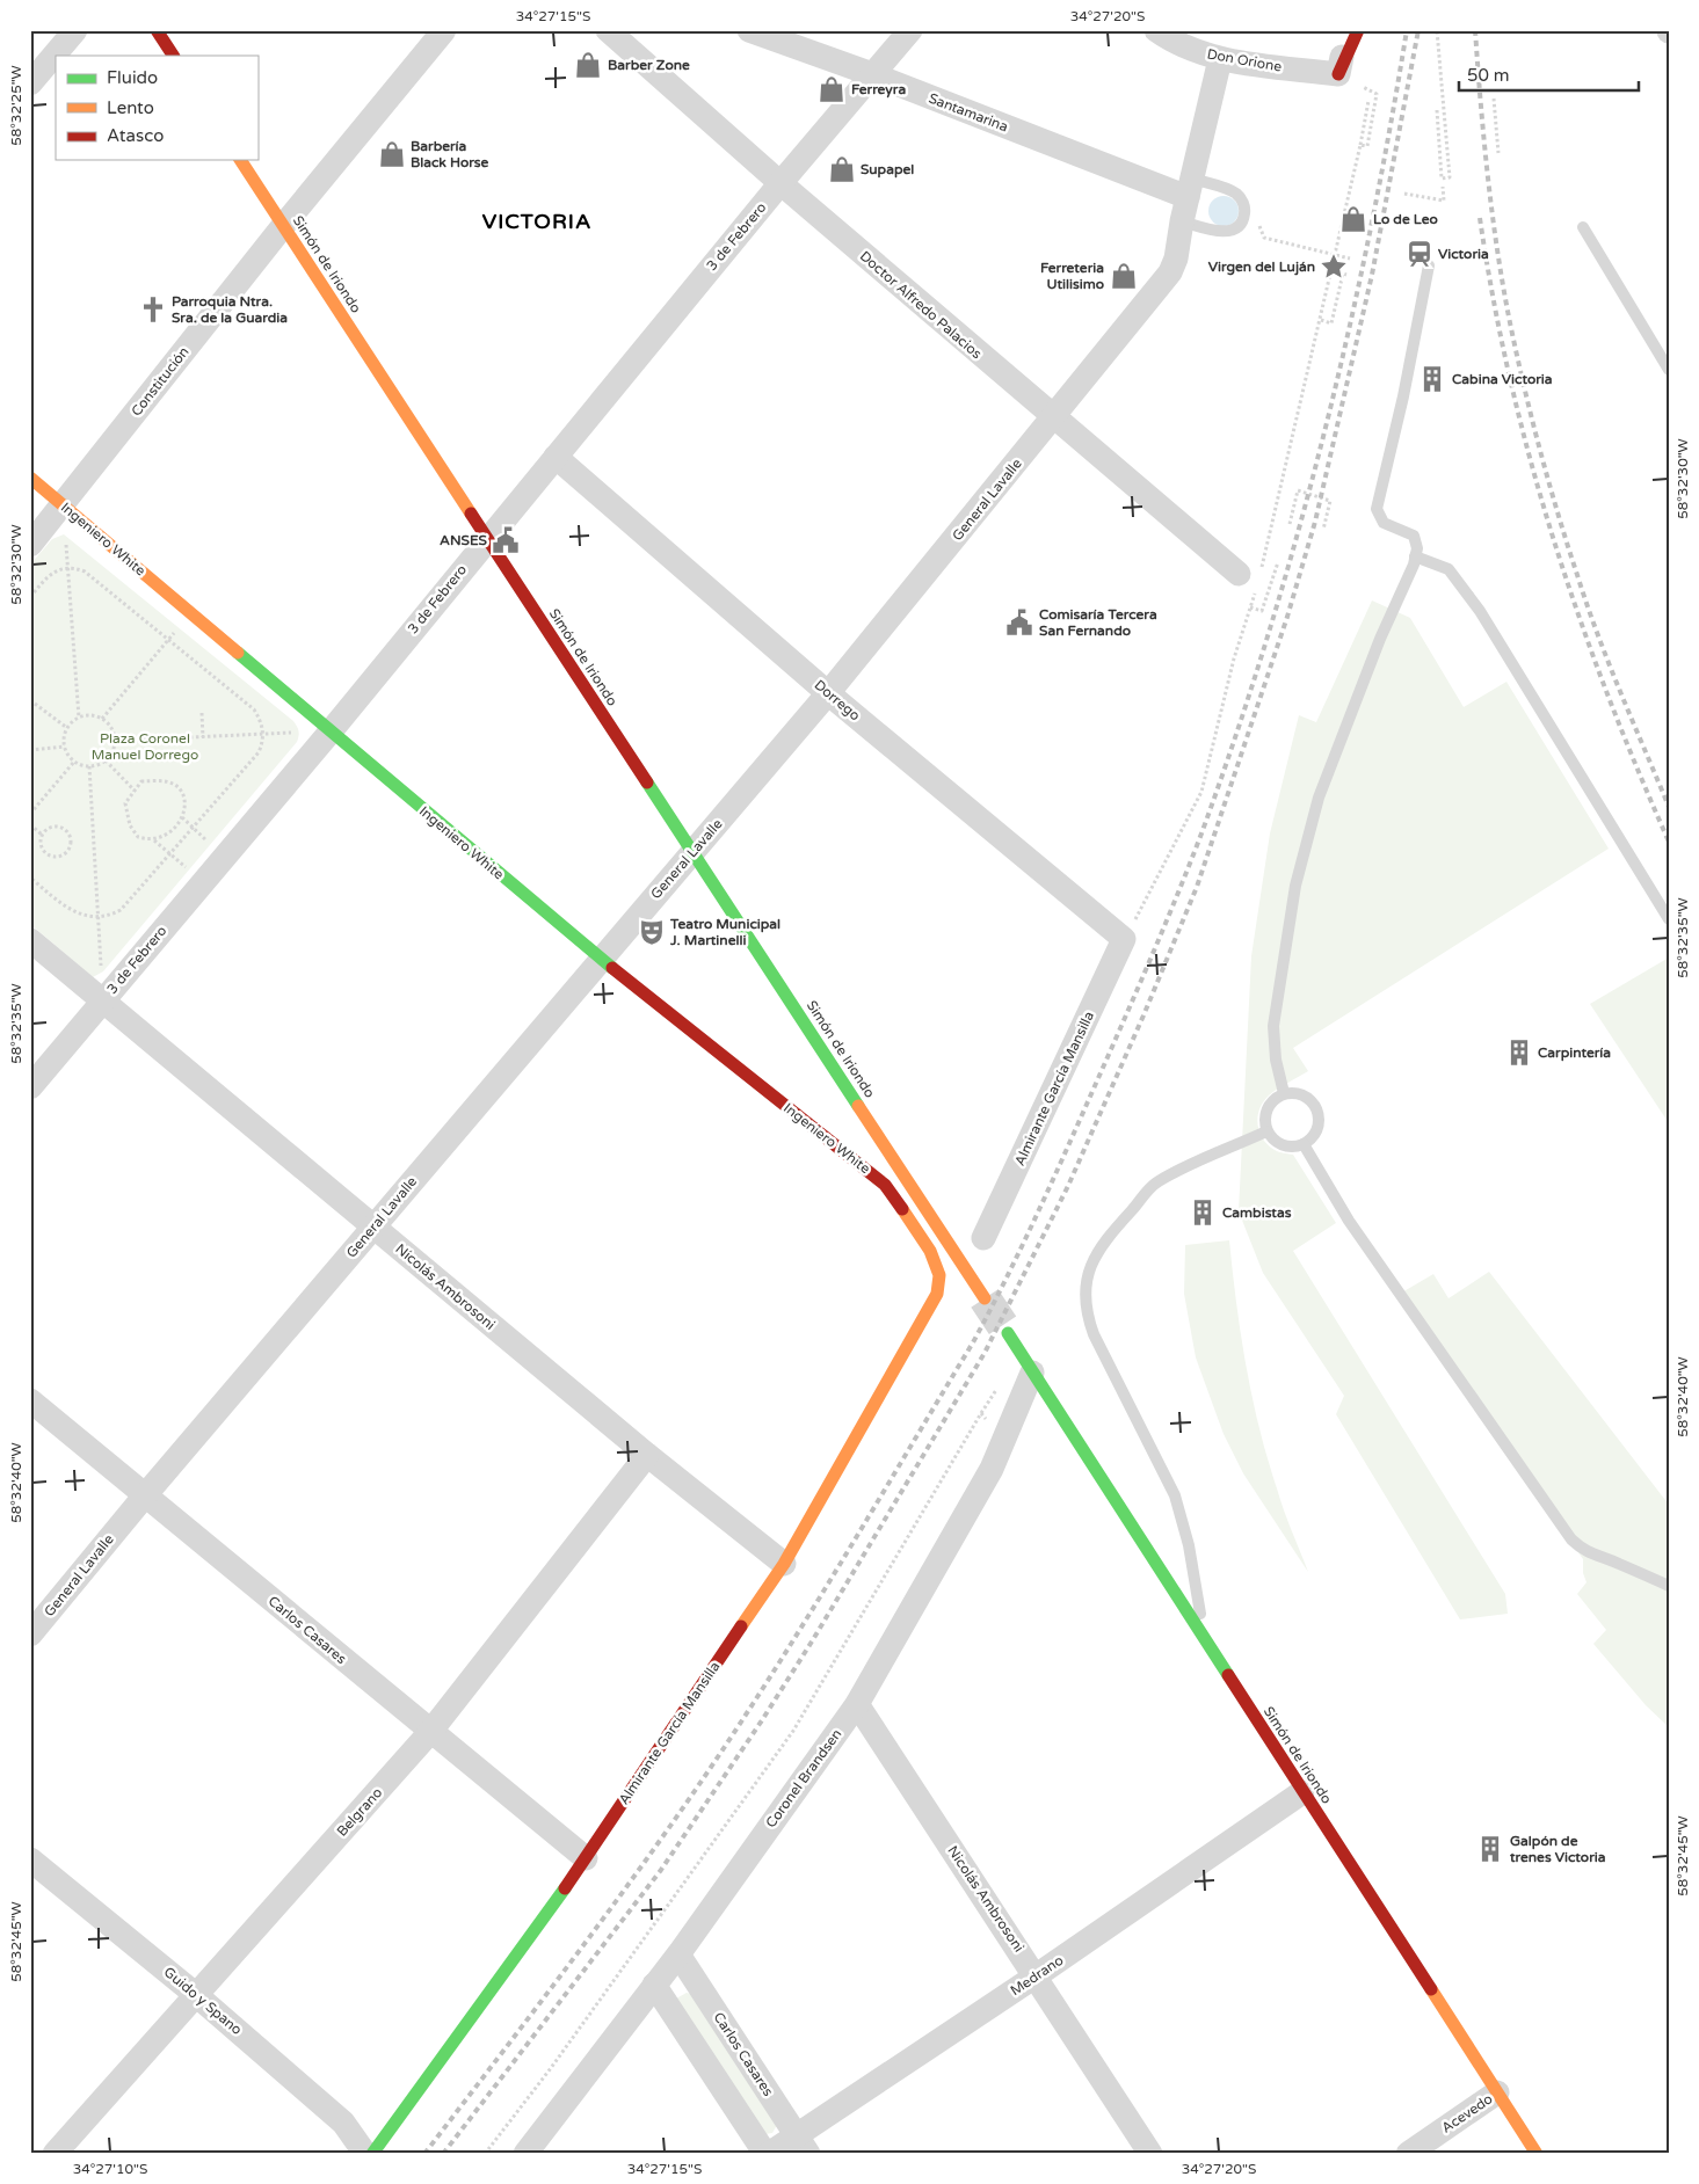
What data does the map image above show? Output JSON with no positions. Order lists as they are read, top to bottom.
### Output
{
  "streets": {
    "street": [
      "Don Orione",
      "Santamarina",
      "3 de Febrero",
      "Simón de Iriondo",
      "Doctor Alfredo Palacios",
      "Constitución",
      "General Lavalle",
      "Ingeniero White",
      "Dorrego",
      "Almirante García Mansilla",
      "Nicolás Ambrosoni",
      "Carlos Casares",
      "Coronel Brandsen",
      "Belgrano",
      "Medrano",
      "Guido y Spano",
      "Acevedo"
    ]
  },
  "crossings": [
    ["Don Orione", "General Lavalle"],
    ["Santamarina", "3 de Febrero"],
    ["Santamarina", "General Lavalle"],
    ["3 de Febrero", "Simón de Iriondo"],
    ["3 de Febrero", "Doctor Alfredo Palacios"],
    ["3 de Febrero", "Ingeniero White"],
    ["3 de Febrero", "Dorrego"],
    ["3 de Febrero", "Nicolás Ambrosoni"],
    ["Simón de Iriondo", "Constitución"],
    ["Simón de Iriondo", "General Lavalle"],
    ["Simón de Iriondo", "Ingeniero White"],
    ["Simón de Iriondo", "Almirante García Mansilla"],
    ["Simón de Iriondo", "Coronel Brandsen"],
    ["Simón de Iriondo", "Medrano"],
    ["Simón de Iriondo", "Acevedo"],
    ["Doctor Alfredo Palacios", "General Lavalle"],
    ["Constitución", "Ingeniero White"],
    ["General Lavalle", "Ingeniero White"],
    ["General Lavalle", "Dorrego"],
    ["General Lavalle", "Nicolás Ambrosoni"],
    ["General Lavalle", "Carlos Casares"],
    ["Dorrego", "Almirante García Mansilla"],
    ["Almirante García Mansilla", "Nicolás Ambrosoni"],
    ["Almirante García Mansilla", "Carlos Casares"],
    ["Nicolás Ambrosoni", "Coronel Brandsen"],
    ["Nicolás Ambrosoni", "Belgrano"],
    ["Nicolás Ambrosoni", "Medrano"],
    ["Carlos Casares", "Coronel Brandsen"],
    ["Carlos Casares", "Belgrano"],
    ["Carlos Casares", "Medrano"],
    ["Belgrano", "Guido y Spano"]
  ],
  "districts": ["VICTORIA"],
  "parks": ["Plaza Coronel Manuel Dorrego"],
  "places": {
    "shop": [
      "Barber Zone",
      "Ferreyra",
      "Barbería Black Horse",
      "Supapel",
      "Lo de Leo",
      "Ferreteria Utilisimo"
    ],
    "station": ["Victoria"],
    "place": ["Virgen del Luján"],
    "church": ["Parroquia Ntra. Sra. de la Guardia"],
    "building": [
      "Cabina Victoria",
      "Carpintería",
      "Cambistas",
      "Galpón de trenes Victoria"
    ],
    "public building": ["ANSES", "Comisaría Tercera San Fernando"],
    "theatre": ["Teatro Municipal J. Martinelli"]
  },
  "legend": ["Fluido", "Lento", "Atasco"],
  "scale_bar": "50 m",
  "coordinates": [
    "34°27'15\"S",
    "34°27'20\"S",
    "58°32'25\"W",
    "58°32'30\"W",
    "58°32'35\"W",
    "58°32'40\"W",
    "58°32'45\"W",
    "34°27'10\"S"
  ]
}
